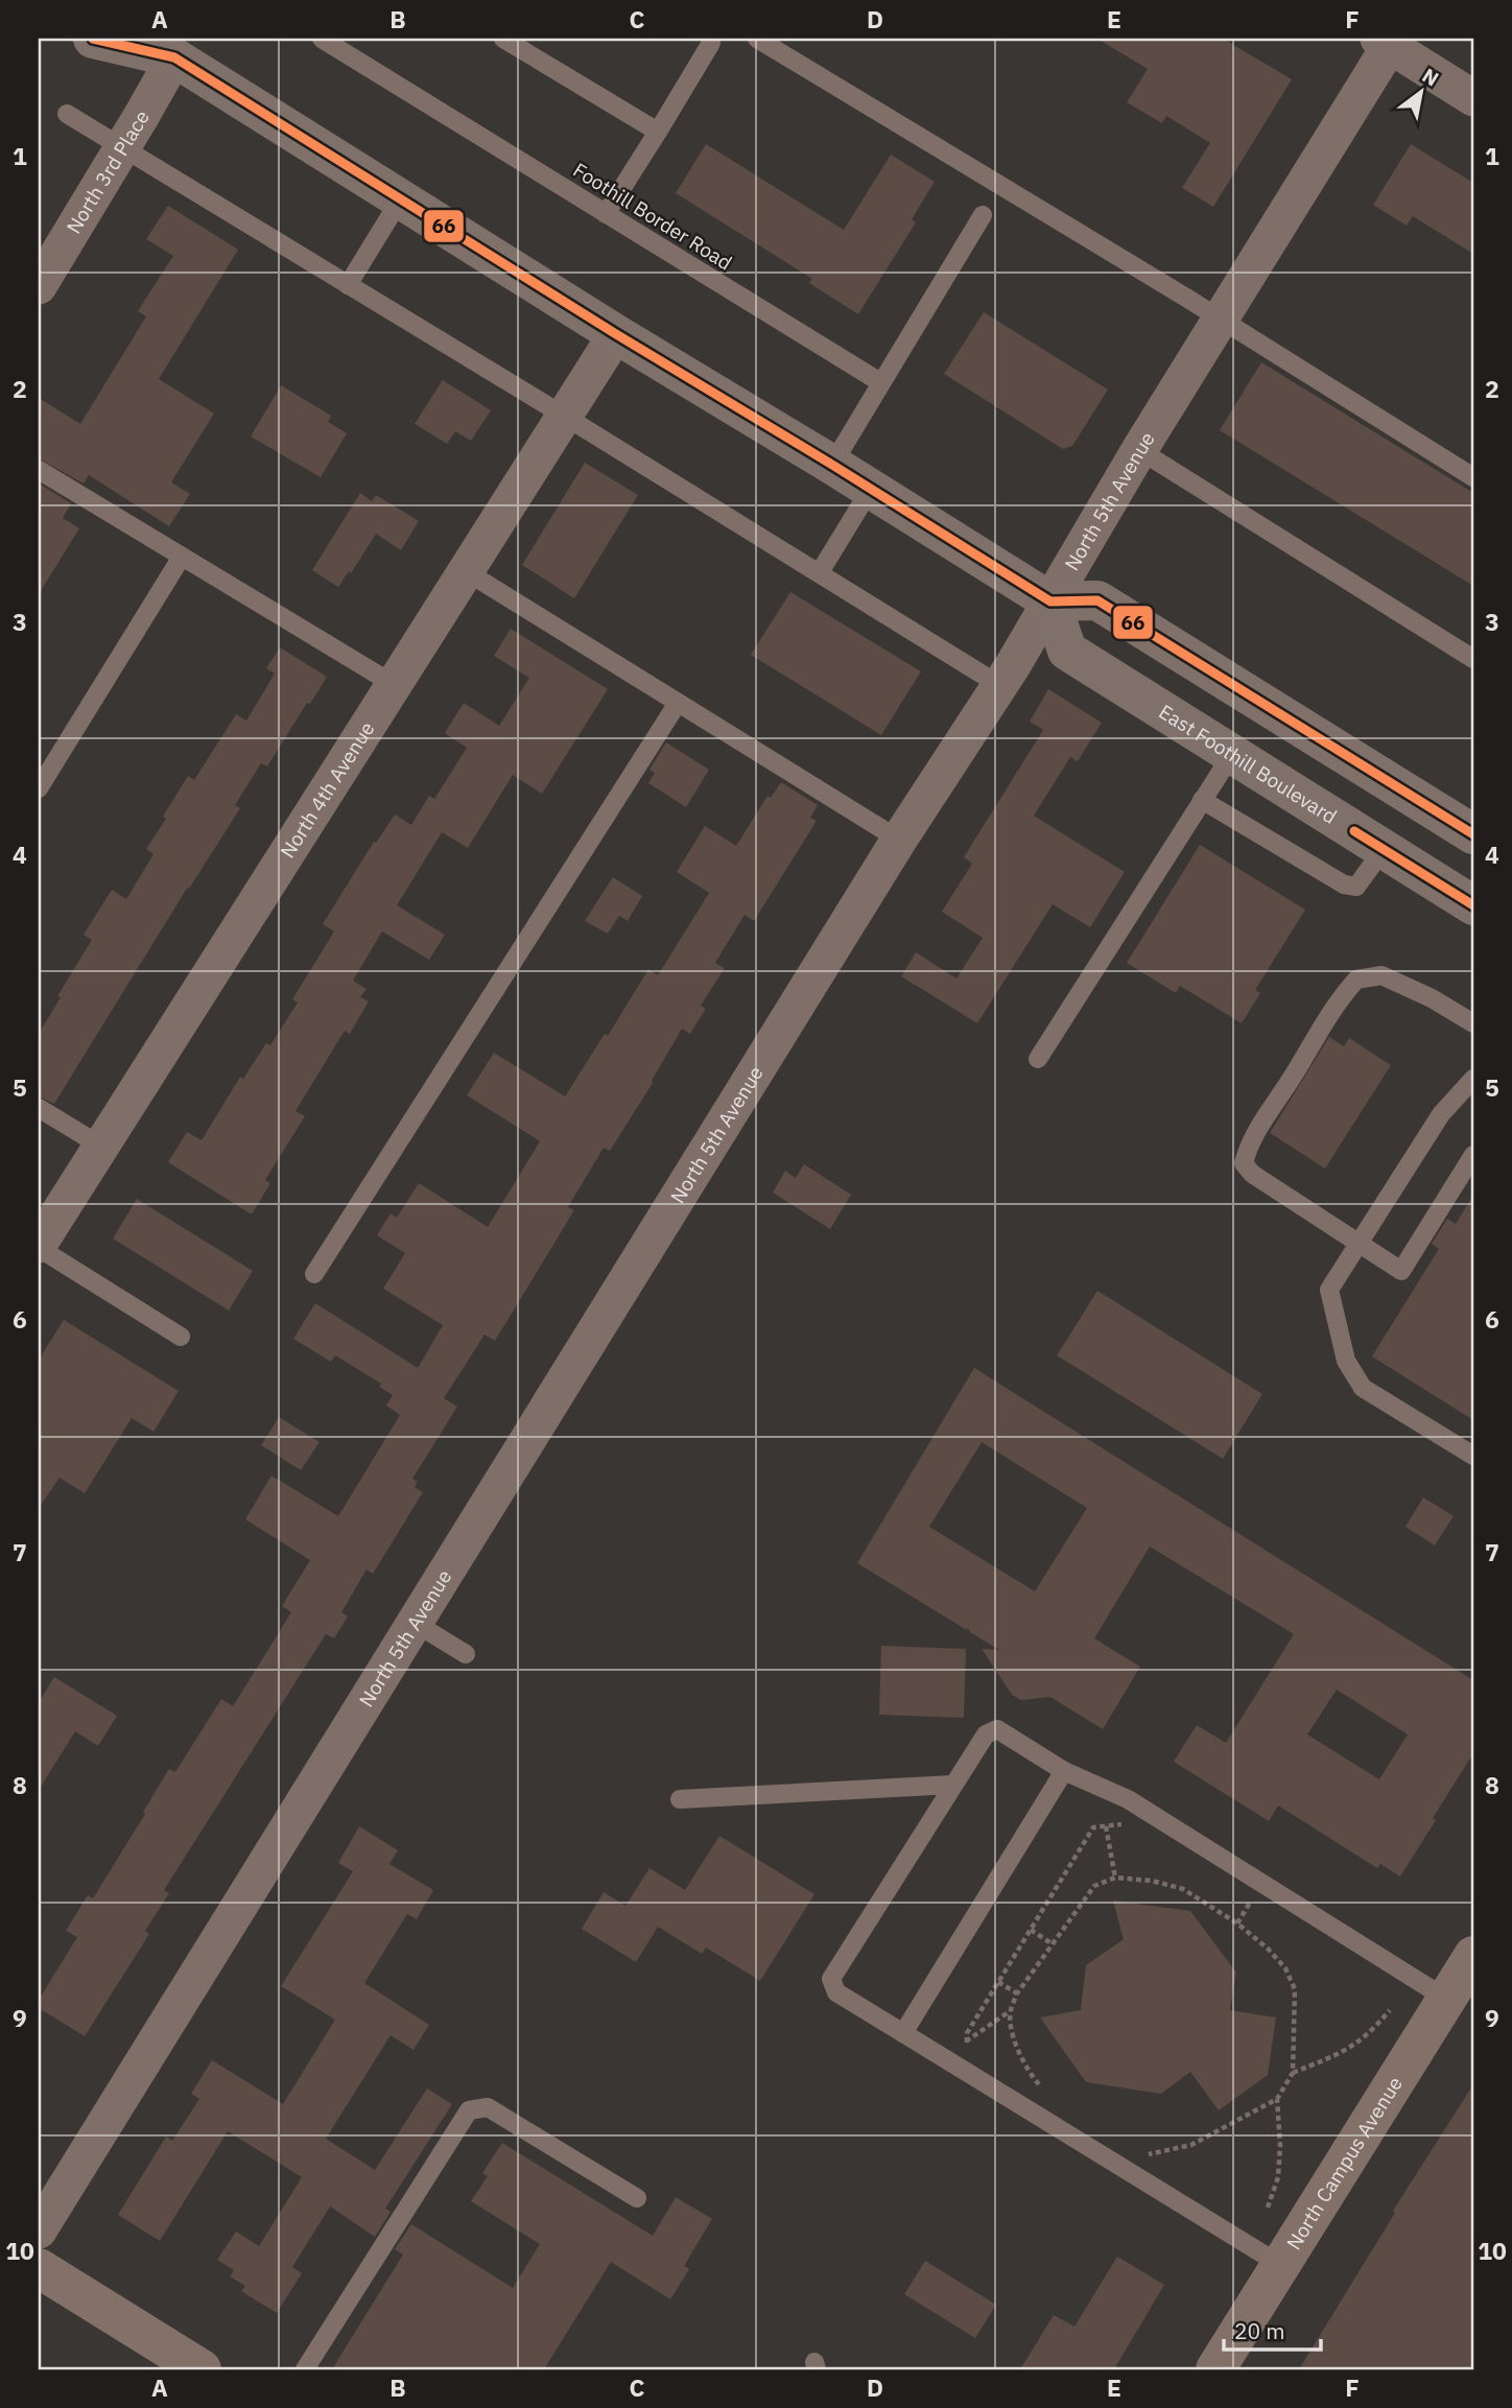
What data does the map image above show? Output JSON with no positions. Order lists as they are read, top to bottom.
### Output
{
  "streets": {
    "main road": ["East Foothill Boulevard"],
    "street": [
      "North 3rd Place",
      "North 5th Avenue",
      "North 4th Avenue",
      "North Campus Avenue"
    ],
    "lane": ["Foothill Border Road"]
  },
  "crossings": [
    ["North 5th Avenue", "East Foothill Boulevard"]
  ],
  "lines": ["transit line 66"],
  "scale_bar": "20 m",
  "north": "top right",
  "grid": {
    "columns": [
      "A",
      "B",
      "C",
      "D",
      "E",
      "F"
    ],
    "rows": [
      "1",
      "2",
      "3",
      "4",
      "5",
      "6",
      "7",
      "8",
      "9",
      "10"
    ]
  }
}
